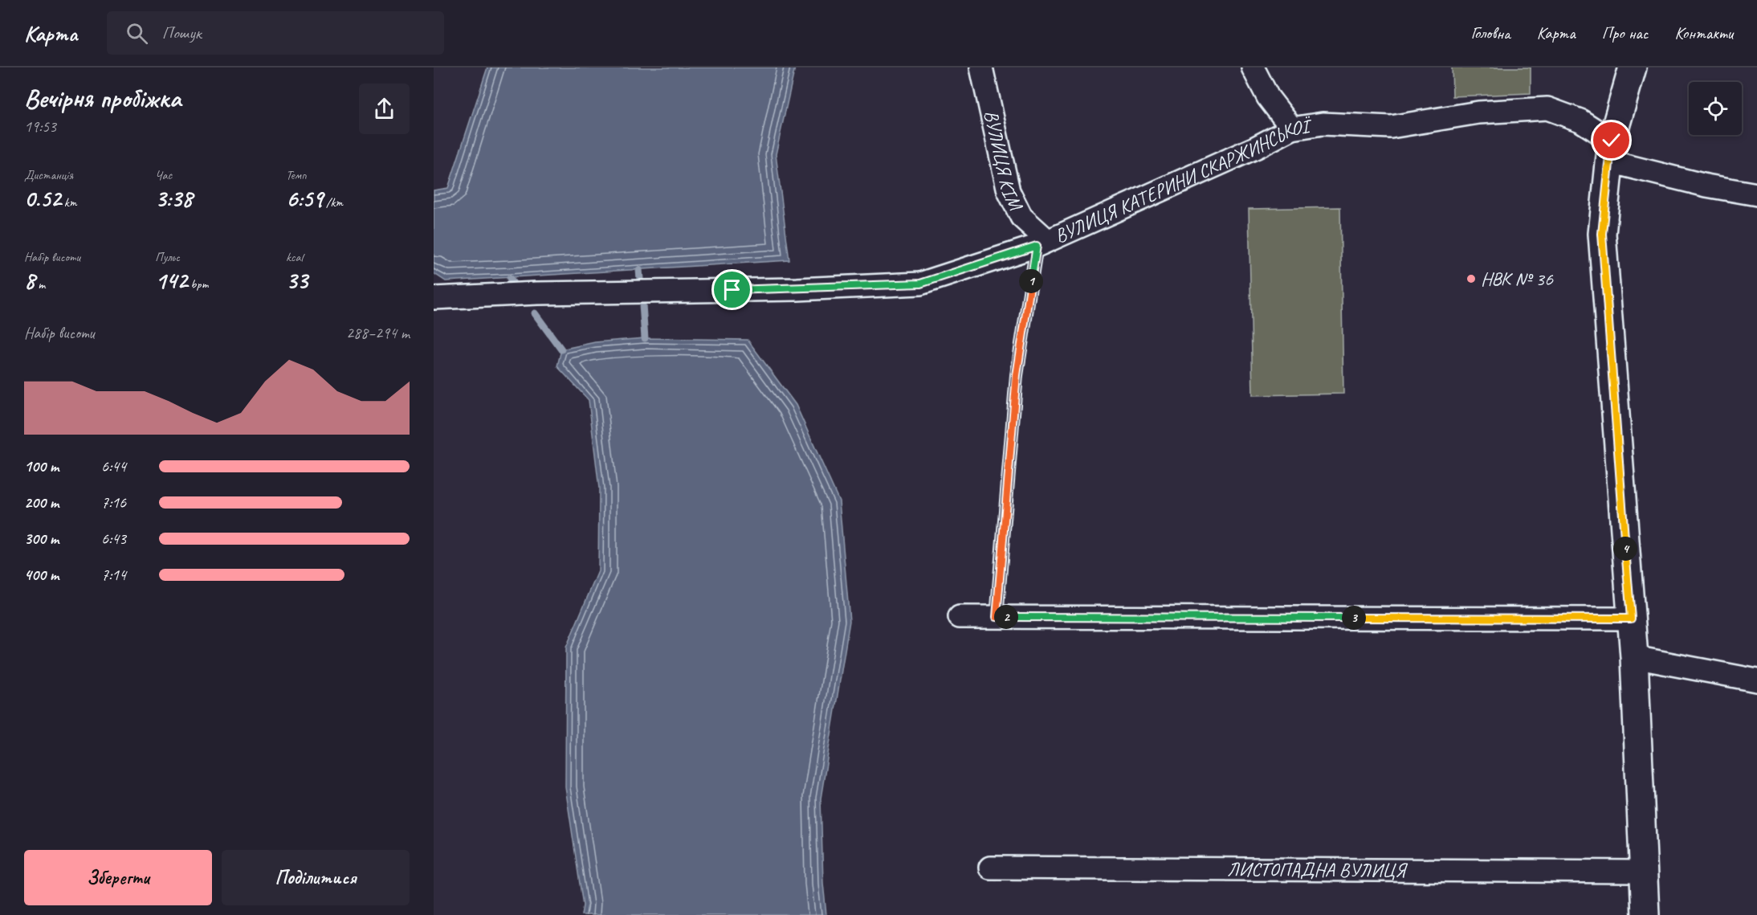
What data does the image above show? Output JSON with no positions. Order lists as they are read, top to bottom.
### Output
{
  "streets": {
    "street": ["ВУЛИЦЯ КІМ", "ВУЛИЦЯ КАТЕРИНИ СКАРЖИНСЬКОЇ", "ЛИСТОПАДНА ВУЛИЦЯ"]
  },
  "crossings": [
    ["ВУЛИЦЯ КІМ", "ВУЛИЦЯ КАТЕРИНИ СКАРЖИНСЬКОЇ"]
  ],
  "places": ["НВК № 36"],
  "page": {
    "header": "Карта",
    "search": "Пошук",
    "nav": [
      "Головна",
      "Карта",
      "Про нас",
      "Контакти"
    ],
    "heading": ["Вечірня пробіжка", "19:53"],
    "stats": [
      ["Дистанція", "0.52 km"],
      ["Час", "3:38"],
      ["Темп", "6:59 /km"],
      ["Набір висоти", "8 m"],
      ["Пульс", "142 bpm"],
      ["kcal", "33"]
    ],
    "pins": [
      "1",
      "4",
      "2",
      "3"
    ],
    "chart": ["Набір висоти", "288–294 m"],
    "list": [
      {
        "name": "100 m",
        "note": "6:44"
      },
      {
        "name": "200 m",
        "note": "7:16"
      },
      {
        "name": "300 m",
        "note": "6:43"
      },
      {
        "name": "400 m",
        "note": "7:14"
      }
    ],
    "buttons": ["Зберегти", "Поділитися"]
  }
}
